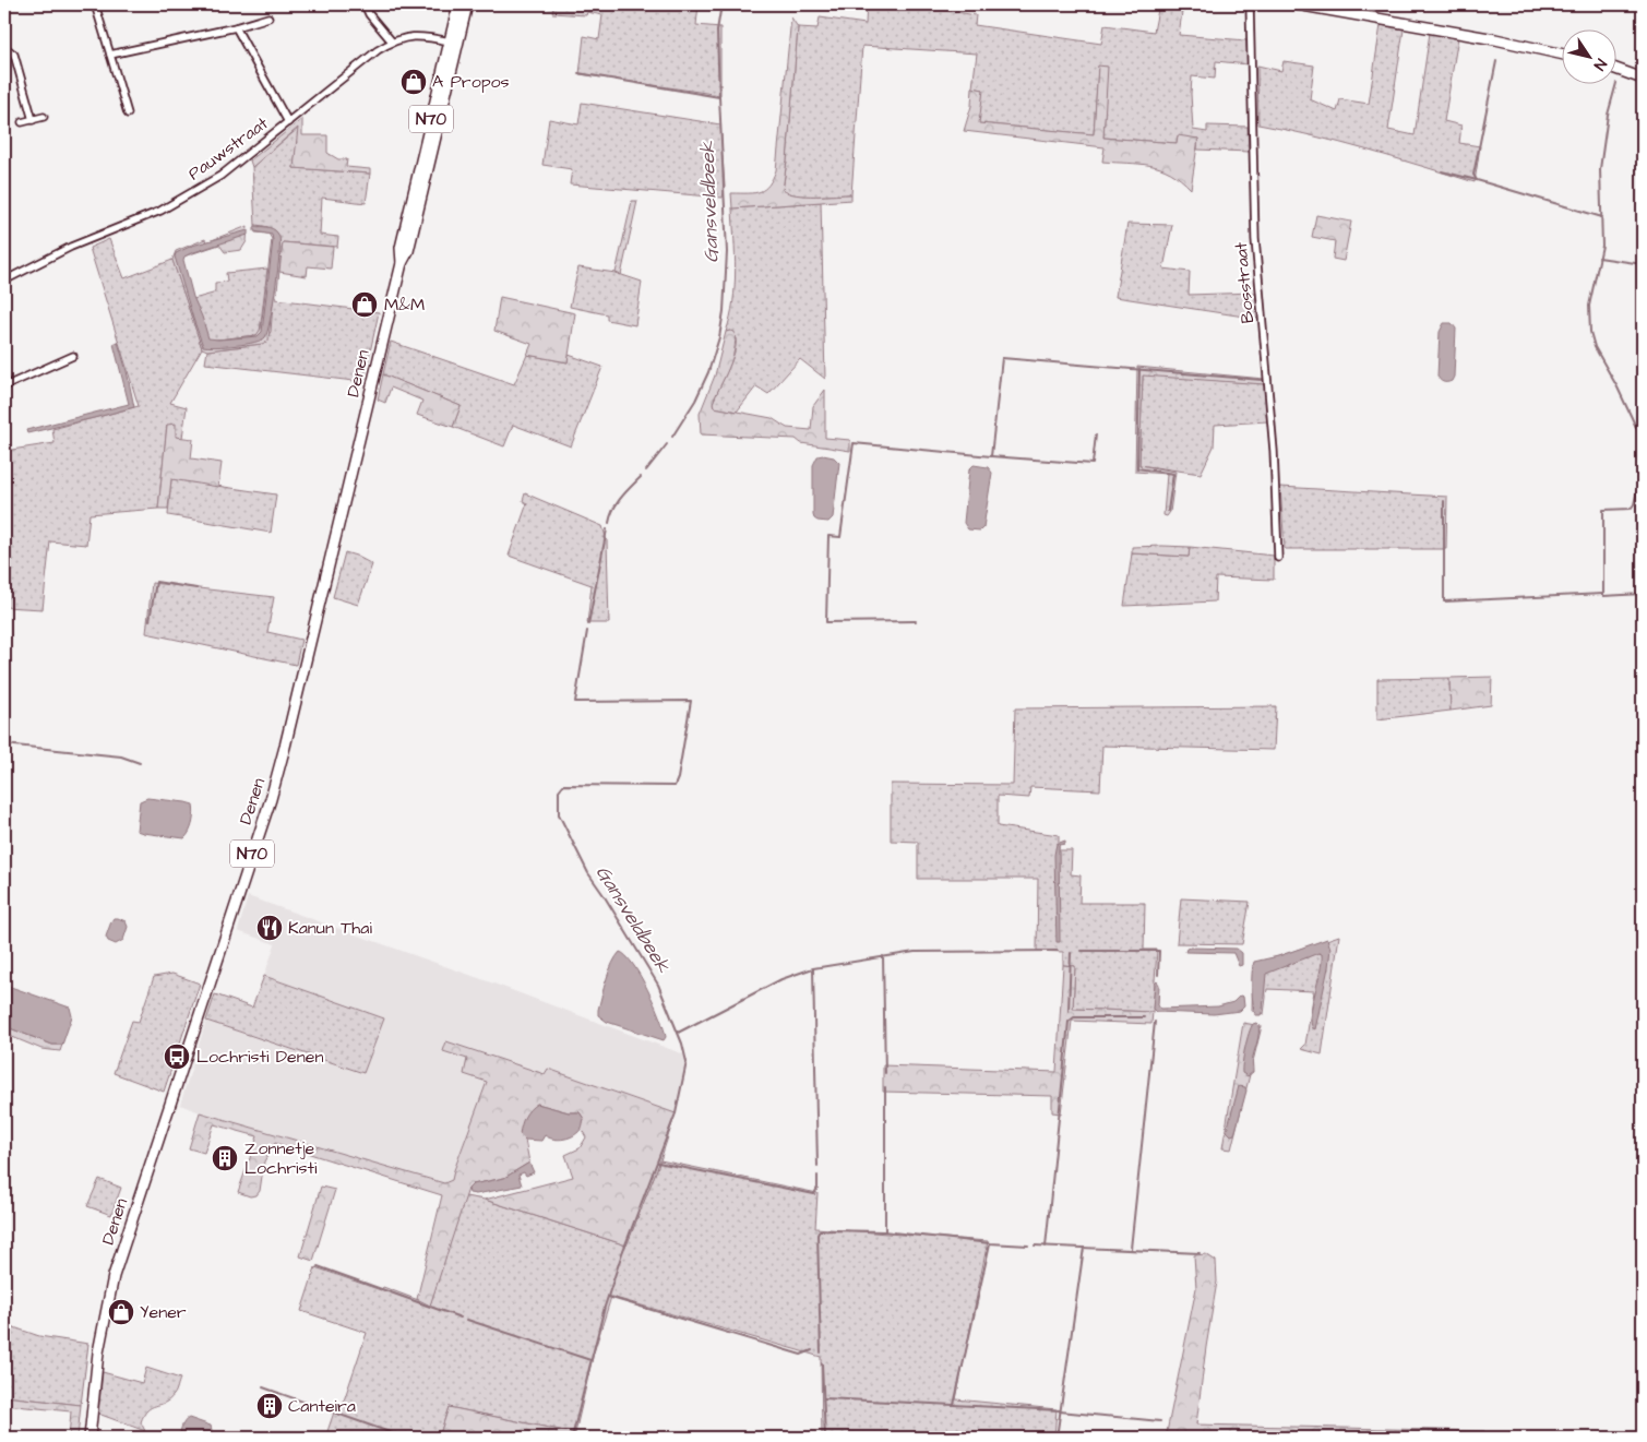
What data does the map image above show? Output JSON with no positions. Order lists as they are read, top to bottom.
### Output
{
  "streets": {
    "main road": ["N70", "Denen"],
    "street": ["Pauwstraat", "Bosstraat"]
  },
  "crossings": [
    ["N70", "Pauwstraat"],
    ["N70", "Denen"],
    ["Pauwstraat", "Denen"]
  ],
  "water": ["Gansveldbeek"],
  "places": {
    "shop": ["A Propos", "M&M", "Yener"],
    "restaurant": ["Kanun Thai"],
    "bus stop": ["Lochristi Denen"],
    "building": ["Zonnetje Lochristi", "Canteira"]
  },
  "north": "bottom right"
}
